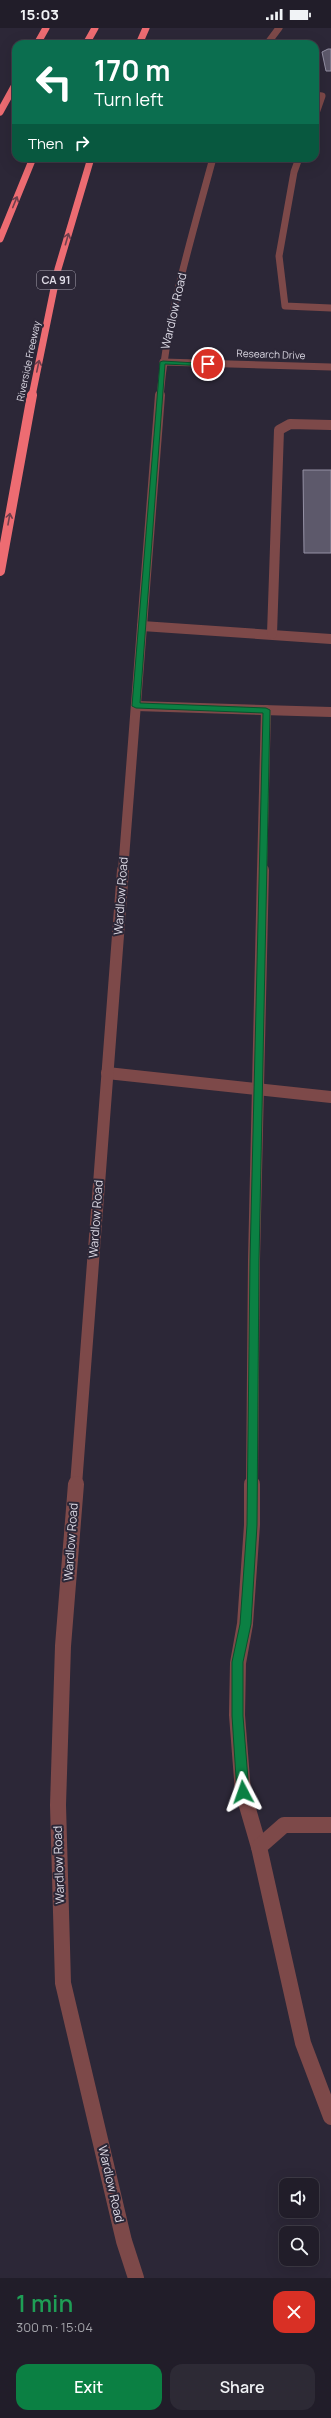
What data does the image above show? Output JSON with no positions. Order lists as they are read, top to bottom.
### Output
{
  "streets": {
    "highway": ["CA 91", "Riverside Freeway"],
    "street": ["Wardlow Road", "Research Drive"]
  },
  "crossings": [
    ["Wardlow Road", "Research Drive"]
  ],
  "one_way": ["Riverside Freeway"],
  "page": {
    "status": "15:03",
    "turn": ["170 m", "Turn left"],
    "then": "Then",
    "heading": ["1 min", "300 m · 15:04"],
    "buttons": ["Exit", "Share"]
  }
}
